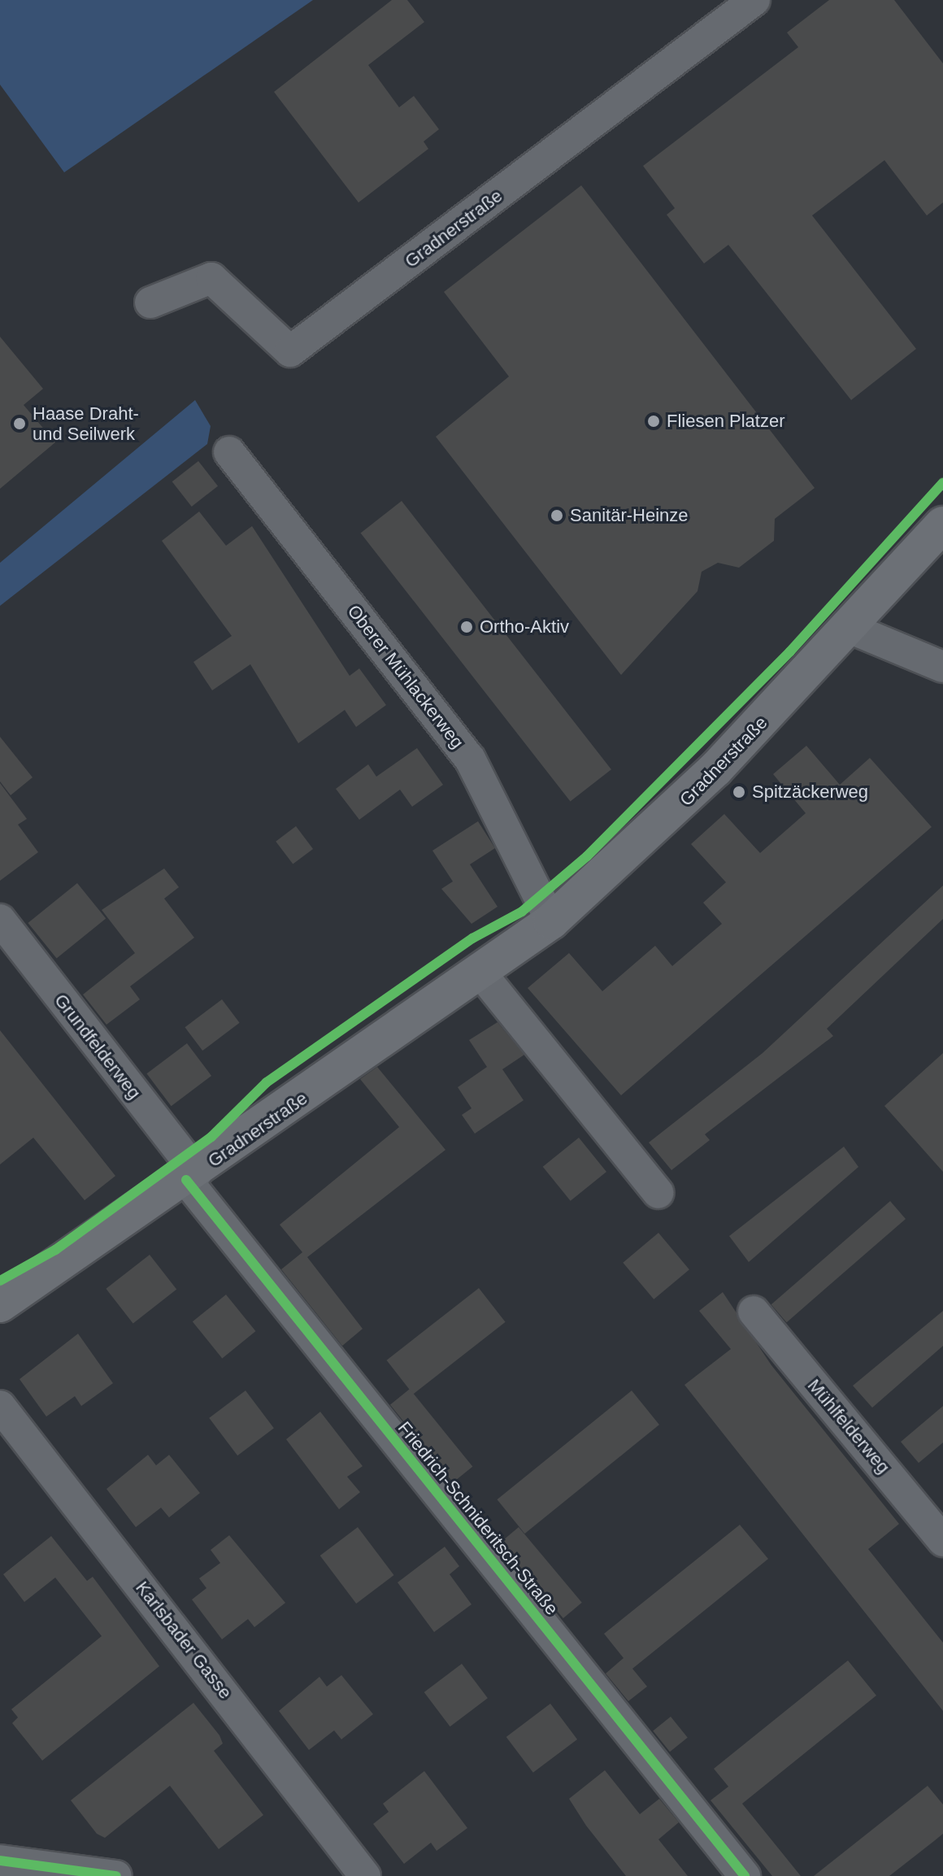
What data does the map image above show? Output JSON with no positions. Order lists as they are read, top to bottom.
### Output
{
  "streets": {
    "main road": ["Gradnerstraße"],
    "street": [
      "Oberer Mühlackerweg",
      "Grundfelderweg",
      "Mühlfelderweg",
      "Friedrich-Schnideritsch-Straße",
      "Karlsbader Gasse"
    ]
  },
  "crossings": [
    ["Gradnerstraße", "Oberer Mühlackerweg"],
    ["Gradnerstraße", "Grundfelderweg"],
    ["Gradnerstraße", "Friedrich-Schnideritsch-Straße"],
    ["Grundfelderweg", "Friedrich-Schnideritsch-Straße"]
  ],
  "places": [
    "Fliesen Platzer",
    "Haase Draht- und Seilwerk",
    "Sanitär-Heinze",
    "Ortho-Aktiv",
    "Spitzäckerweg"
  ]
}
